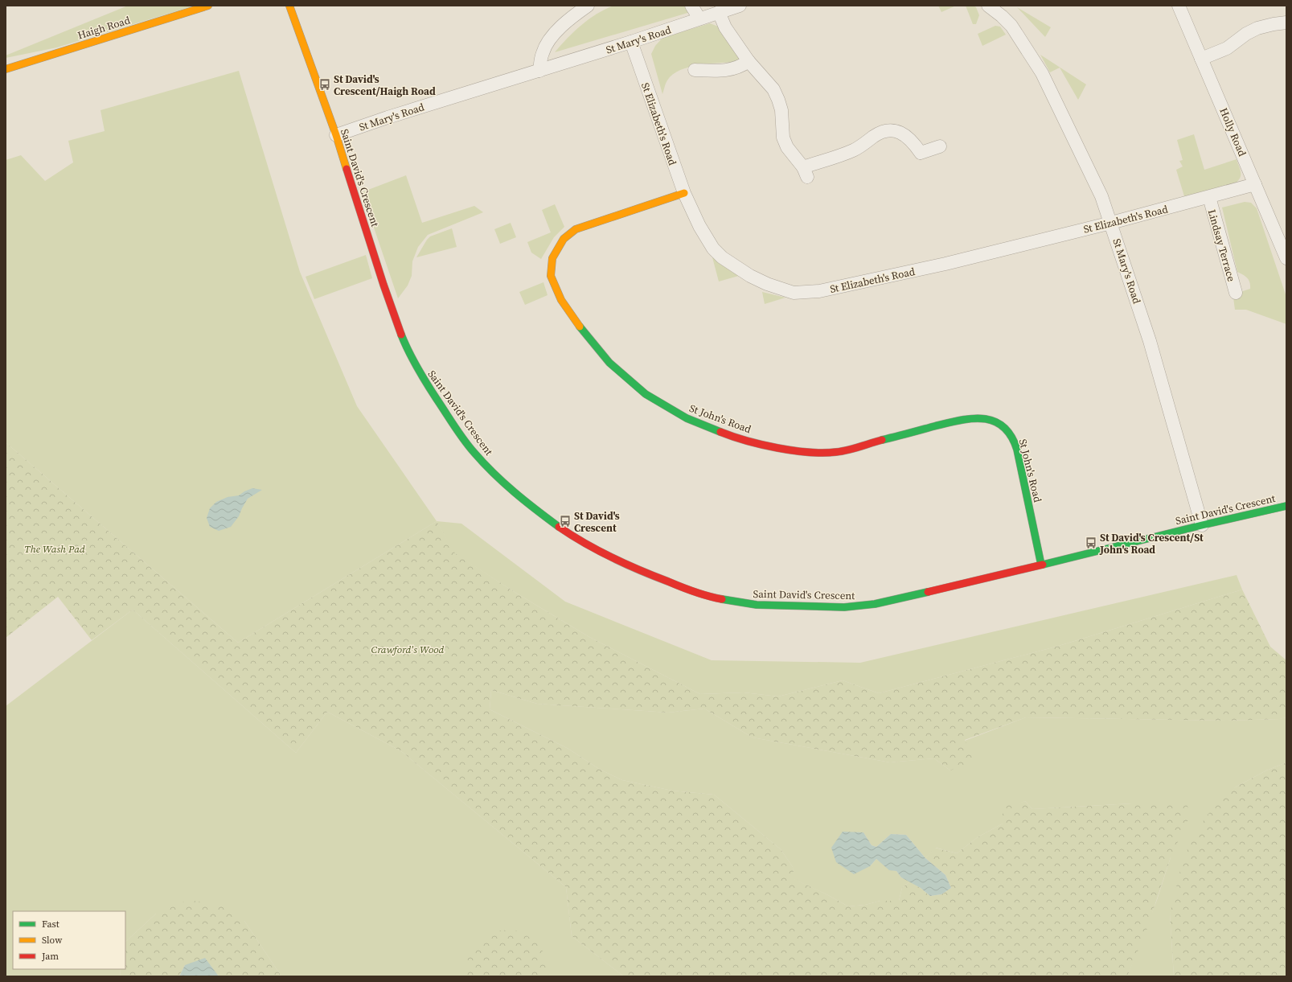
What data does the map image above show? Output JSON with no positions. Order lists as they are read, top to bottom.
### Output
{
  "streets": {
    "street": [
      "Haigh Road",
      "St Mary's Road",
      "St Elizabeth's Road",
      "Holly Road",
      "Saint David's Crescent",
      "Lindsay Terrace",
      "St John's Road"
    ]
  },
  "crossings": [
    ["St Mary's Road", "St Elizabeth's Road"],
    ["St Mary's Road", "Saint David's Crescent"],
    ["St Elizabeth's Road", "Holly Road"],
    ["St Elizabeth's Road", "Lindsay Terrace"],
    ["St Elizabeth's Road", "St John's Road"],
    ["Saint David's Crescent", "St John's Road"]
  ],
  "parks": ["The Wash Pad", "Crawford's Wood"],
  "places": {
    "bus stop": ["St David's Crescent/Haigh Road", "St David's Crescent", "St David's Crescent/St John's Road"]
  },
  "legend": ["Fast", "Slow", "Jam"]
}
